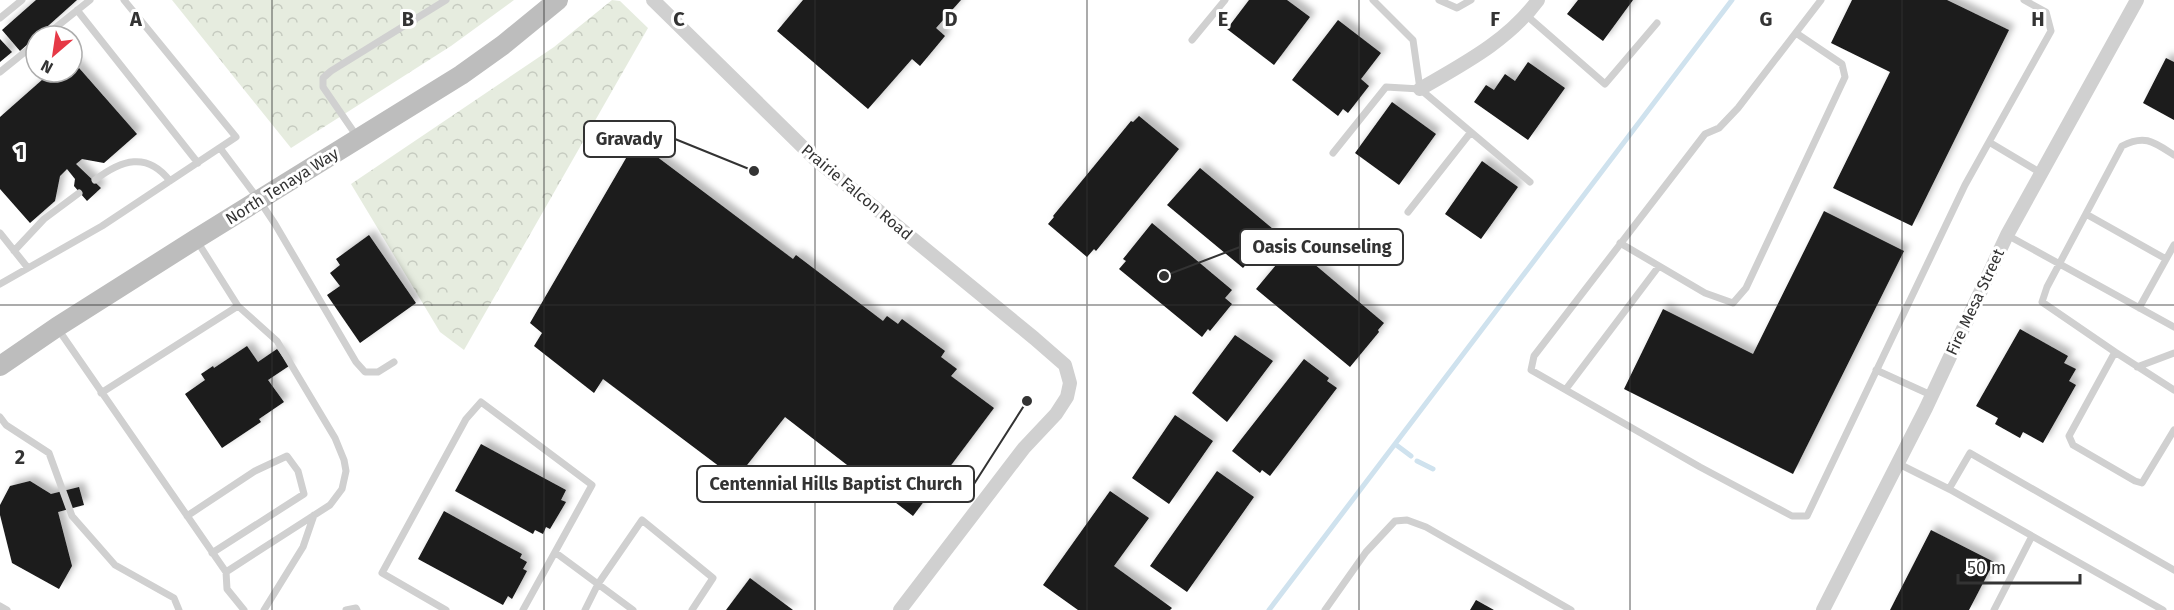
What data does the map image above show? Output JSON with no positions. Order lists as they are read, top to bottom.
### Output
{
  "streets": {
    "main road": ["North Tenaya Way"],
    "street": ["Prairie Falcon Road", "Fire Mesa Street"]
  },
  "places": ["Gravady", "Oasis Counseling", "Centennial Hills Baptist Church"],
  "scale_bar": "50 m",
  "north": "bottom left",
  "grid": {
    "columns": [
      "A",
      "B",
      "C",
      "D",
      "E",
      "F",
      "G",
      "H"
    ],
    "rows": ["1", "2"]
  }
}
